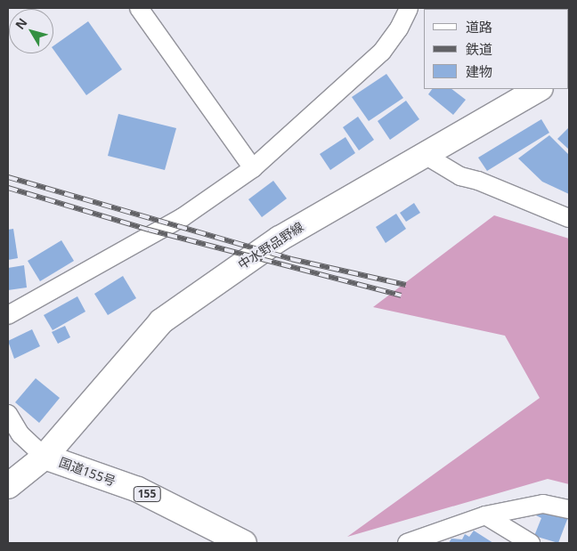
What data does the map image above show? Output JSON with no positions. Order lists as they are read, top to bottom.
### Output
{
  "streets": {
    "main road": ["中水野品野線", "国道155号", "155"]
  },
  "crossings": [
    ["中水野品野線", "国道155号"]
  ],
  "legend": ["道路", "鉄道", "建物"],
  "north": "top left"
}
